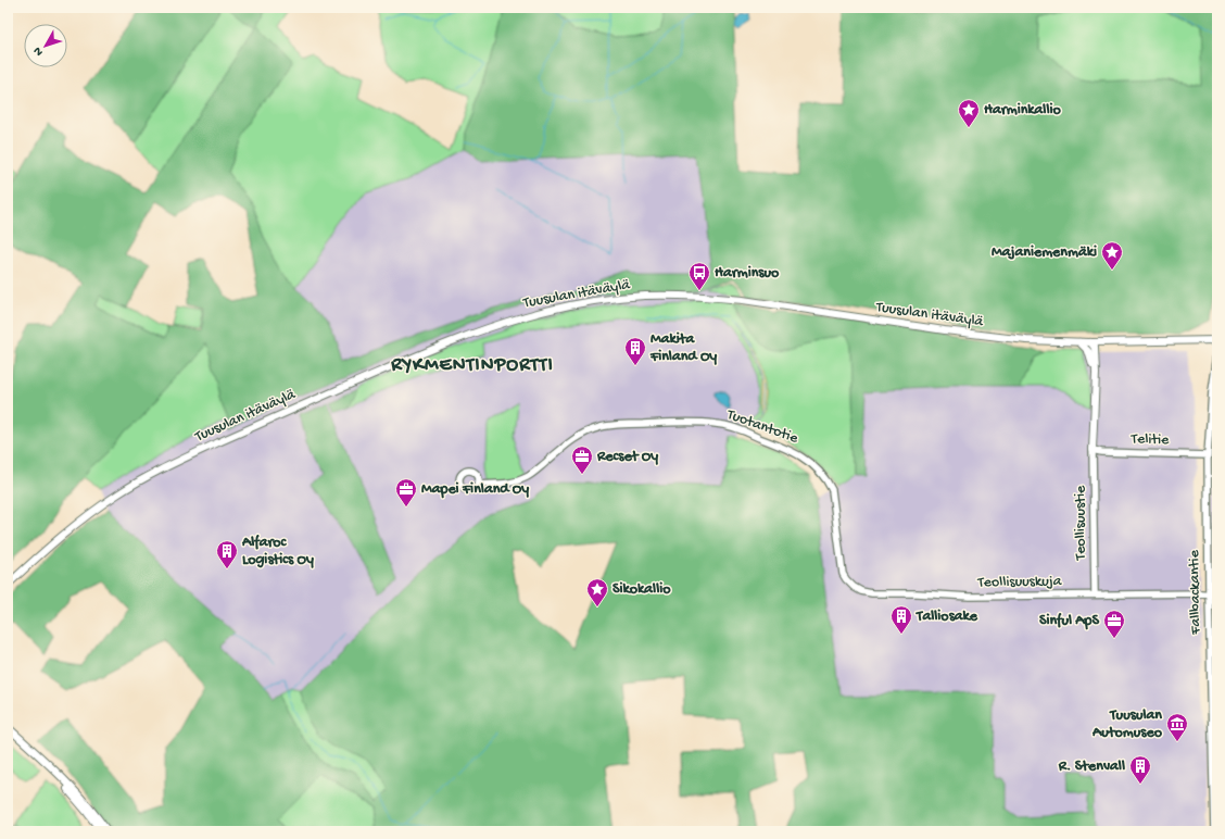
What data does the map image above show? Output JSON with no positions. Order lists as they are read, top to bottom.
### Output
{
  "streets": {
    "main road": ["Tuusulan itäväylä"],
    "street": [
      "Tuotantotie",
      "Telitie",
      "Teollisuustie",
      "Teollisuuskuja",
      "Fallbackantie"
    ]
  },
  "crossings": [
    ["Tuotantotie", "Teollisuuskuja"],
    ["Telitie", "Teollisuustie"],
    ["Telitie", "Fallbackantie"],
    ["Teollisuustie", "Teollisuuskuja"]
  ],
  "districts": ["RYKMENTINPORTTI"],
  "places": {
    "place": ["Harminkallio", "Majaniemenmäki", "Sikokallio"],
    "bus stop": ["Harminsuo"],
    "building": [
      "Makita Finland Oy",
      "Alfaroc Logistics Oy",
      "Talliosake",
      "R. Stenvall"
    ],
    "office": ["Recset Oy", "Mapei Finland Oy", "Sinful ApS"],
    "museum": ["Tuusulan Automuseo"]
  },
  "north": "bottom left"
}
